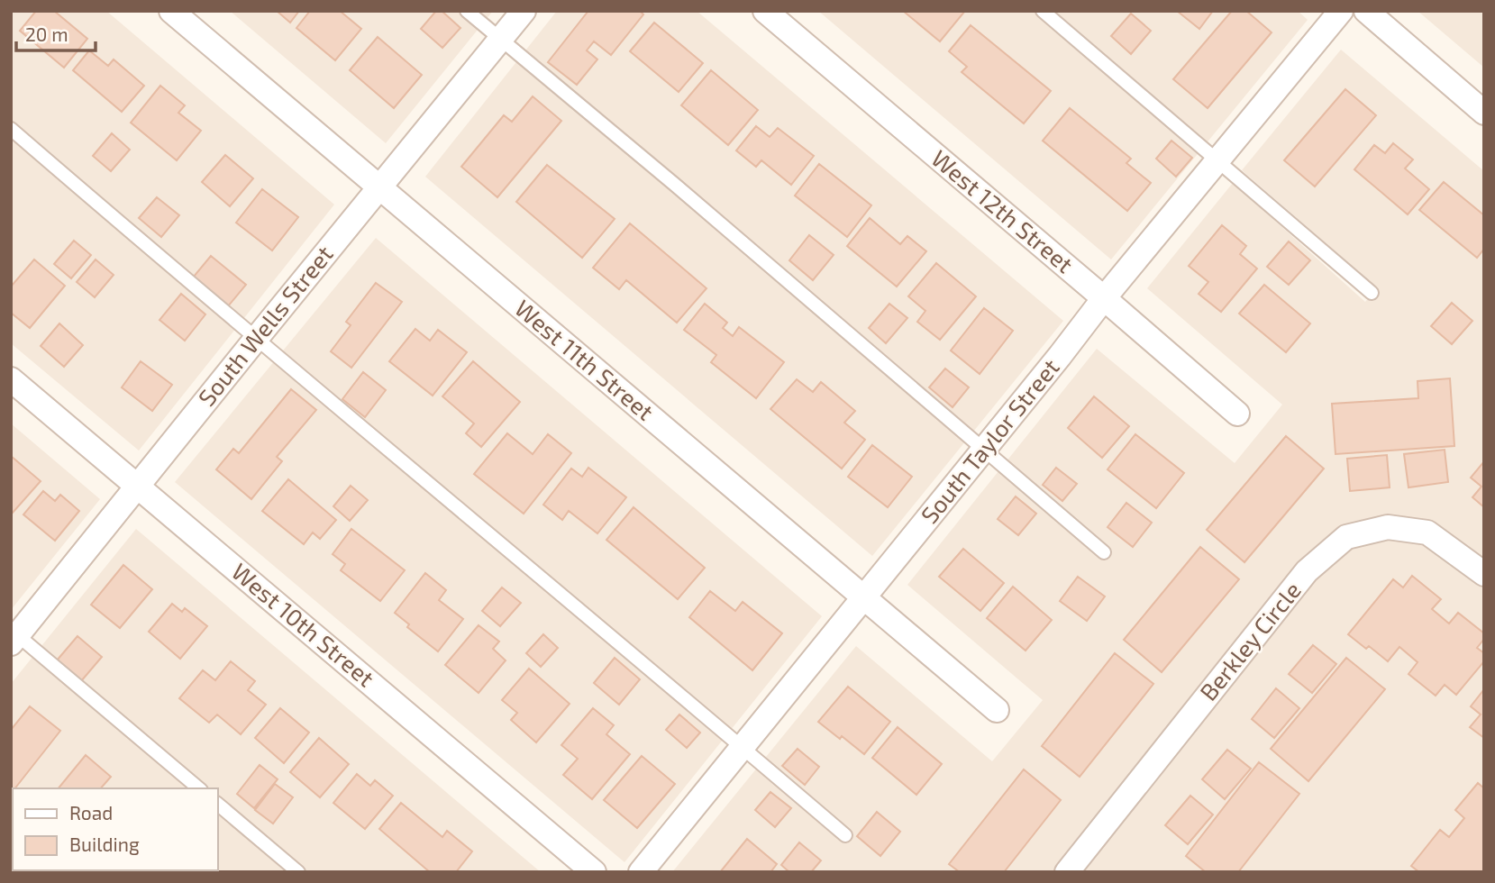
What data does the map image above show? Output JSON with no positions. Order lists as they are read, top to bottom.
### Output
{
  "streets": {
    "street": [
      "West 12th Street",
      "South Wells Street",
      "West 11th Street",
      "South Taylor Street",
      "West 10th Street",
      "Berkley Circle"
    ]
  },
  "crossings": [
    ["West 12th Street", "South Taylor Street"],
    ["South Wells Street", "West 11th Street"],
    ["South Wells Street", "West 10th Street"],
    ["West 11th Street", "South Taylor Street"]
  ],
  "legend": ["Road", "Building"],
  "scale_bar": "20 m"
}
